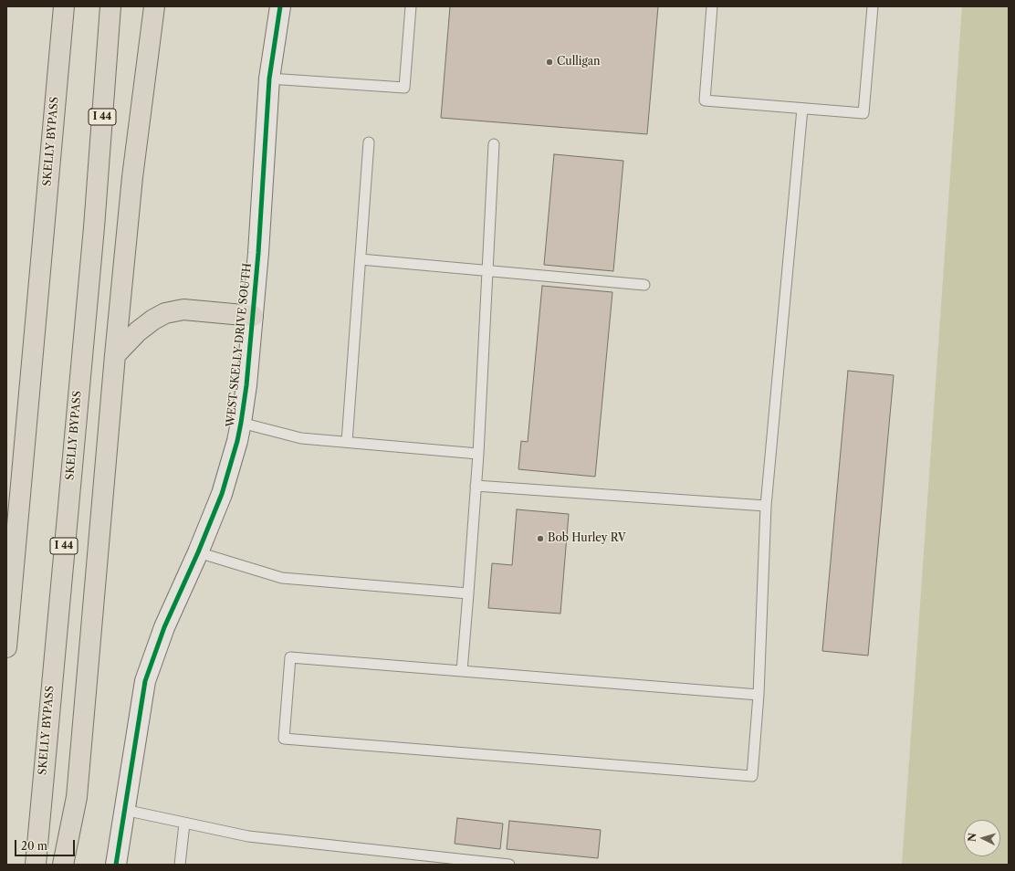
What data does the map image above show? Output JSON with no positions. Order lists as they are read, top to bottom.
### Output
{
  "streets": {
    "highway": ["I 44", "SKELLY BYPASS"],
    "street": ["WEST SKELLY DRIVE SOUTH"]
  },
  "places": ["Culligan", "Bob Hurley RV"],
  "scale_bar": "20 m",
  "north": "left"
}
